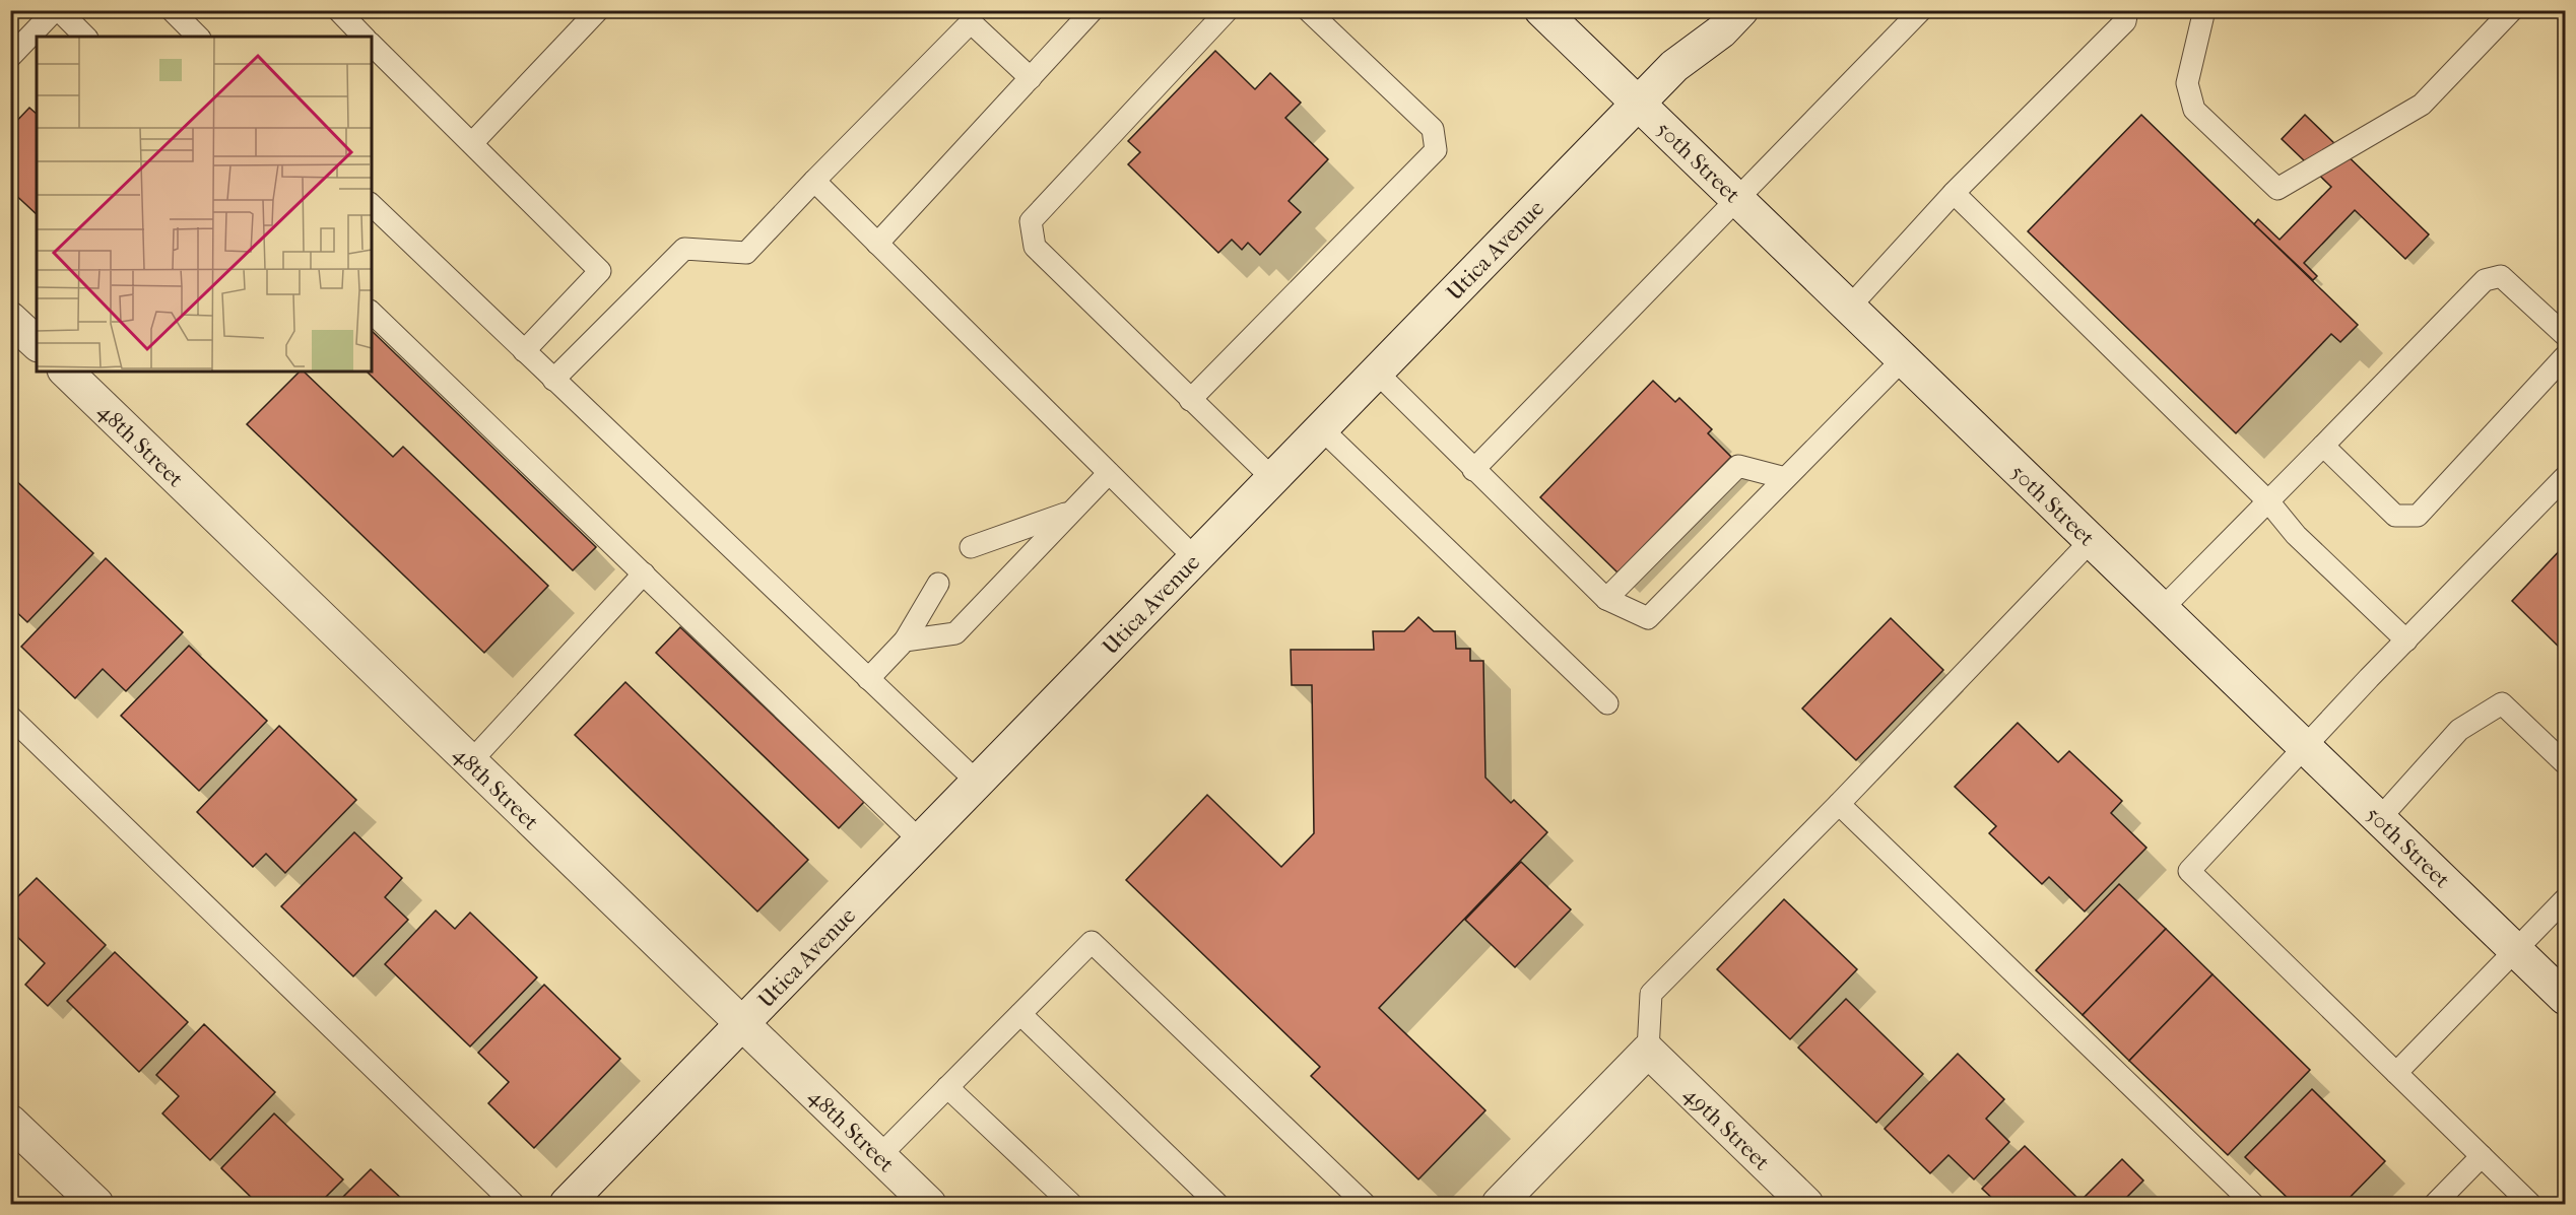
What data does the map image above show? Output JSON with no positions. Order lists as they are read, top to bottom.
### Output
{
  "streets": {
    "street": [
      "50th Street",
      "Utica Avenue",
      "48th Street",
      "49th Street"
    ]
  },
  "crossings": [
    ["50th Street", "Utica Avenue"],
    ["Utica Avenue", "48th Street"]
  ]
}
